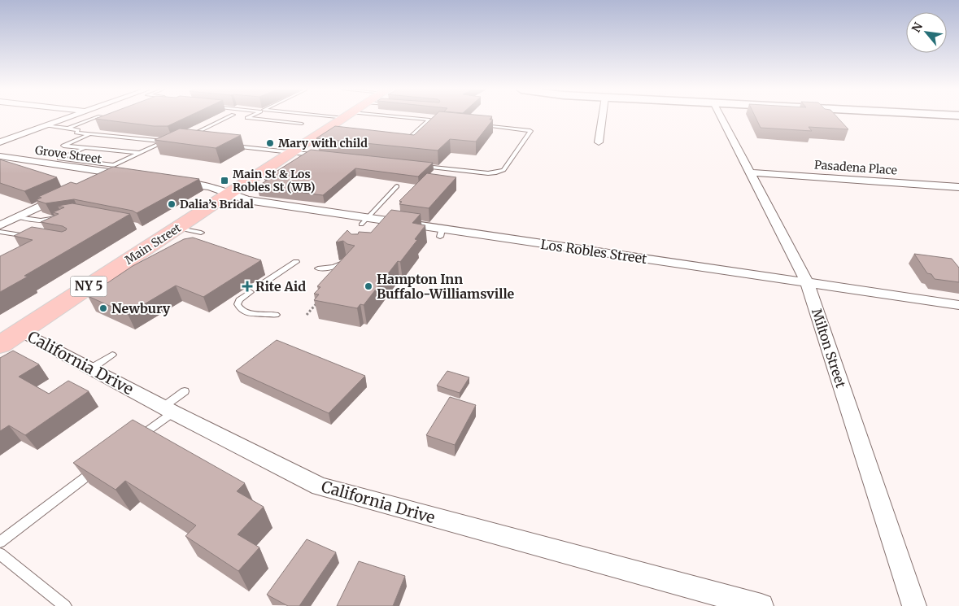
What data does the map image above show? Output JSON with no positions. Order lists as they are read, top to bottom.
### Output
{
  "streets": {
    "main road": ["Main Street", "NY 5"],
    "street": [
      "Grove Street",
      "Pasadena Place",
      "Los Robles Street",
      "Milton Street",
      "California Drive"
    ]
  },
  "crossings": [
    ["Pasadena Place", "Milton Street"],
    ["Main Street", "Los Robles Street"],
    ["Main Street", "California Drive"],
    ["Los Robles Street", "Milton Street"]
  ],
  "places": {
    "other": [
      "Mary with child",
      "Dalia’s Bridal",
      "Hampton Inn Buffalo-Williamsville",
      "Newbury"
    ],
    "transit": ["Main St & Los Robles St (WB)"],
    "health": ["Rite Aid"]
  },
  "north": "top left"
}
